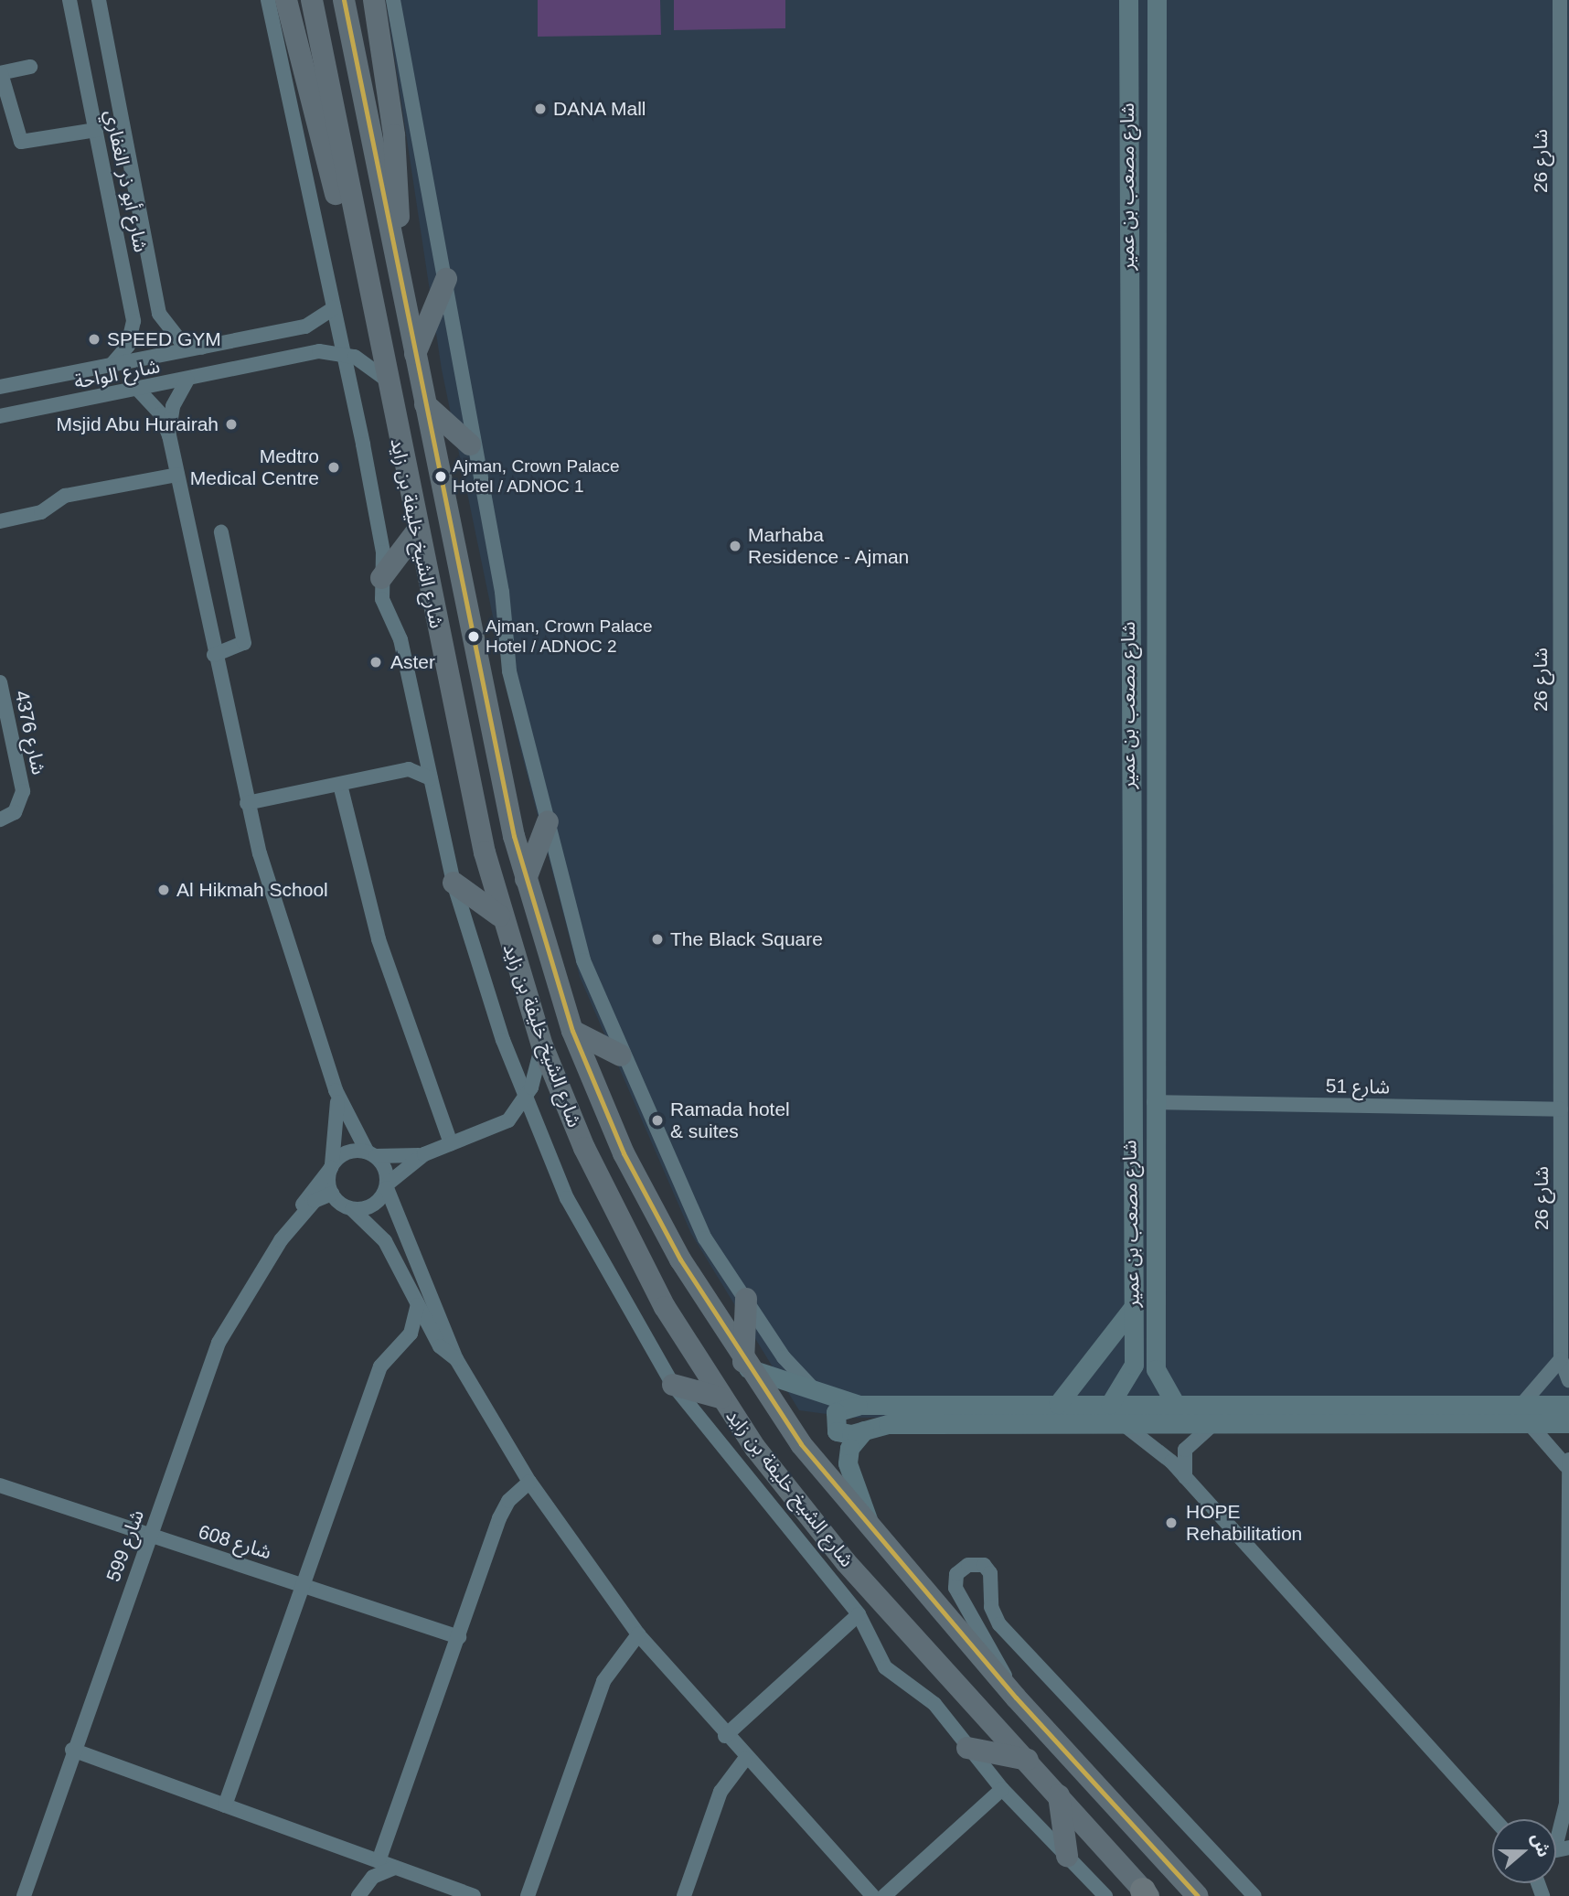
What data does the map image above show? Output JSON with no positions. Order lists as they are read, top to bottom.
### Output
{
  "streets": {
    "main road": ["شارع الشيخ خليفة بن زايد"],
    "street": [
      "شارع 26",
      "شارع أبو ذر الغفاري",
      "شارع مصعب بن عمير",
      "شارع الواحة",
      "شارع 4376",
      "شارع 51",
      "شارع 608",
      "شارع 599"
    ]
  },
  "crossings": [
    ["شارع 26", "شارع 51"],
    ["شارع أبو ذر الغفاري", "شارع الواحة"],
    ["شارع مصعب بن عمير", "شارع 51"],
    ["شارع 608", "شارع 599"]
  ],
  "places": [
    "DANA Mall",
    "SPEED GYM",
    "Msjid Abu Hurairah",
    "Medtro Medical Centre",
    "Ajman, Crown Palace Hotel / ADNOC 1",
    "Marhaba Residence - Ajman",
    "Ajman, Crown Palace Hotel / ADNOC 2",
    "Aster",
    "Al Hikmah School",
    "The Black Square",
    "Ramada hotel & suites",
    "HOPE Rehabilitation"
  ],
  "north": "right"
}
